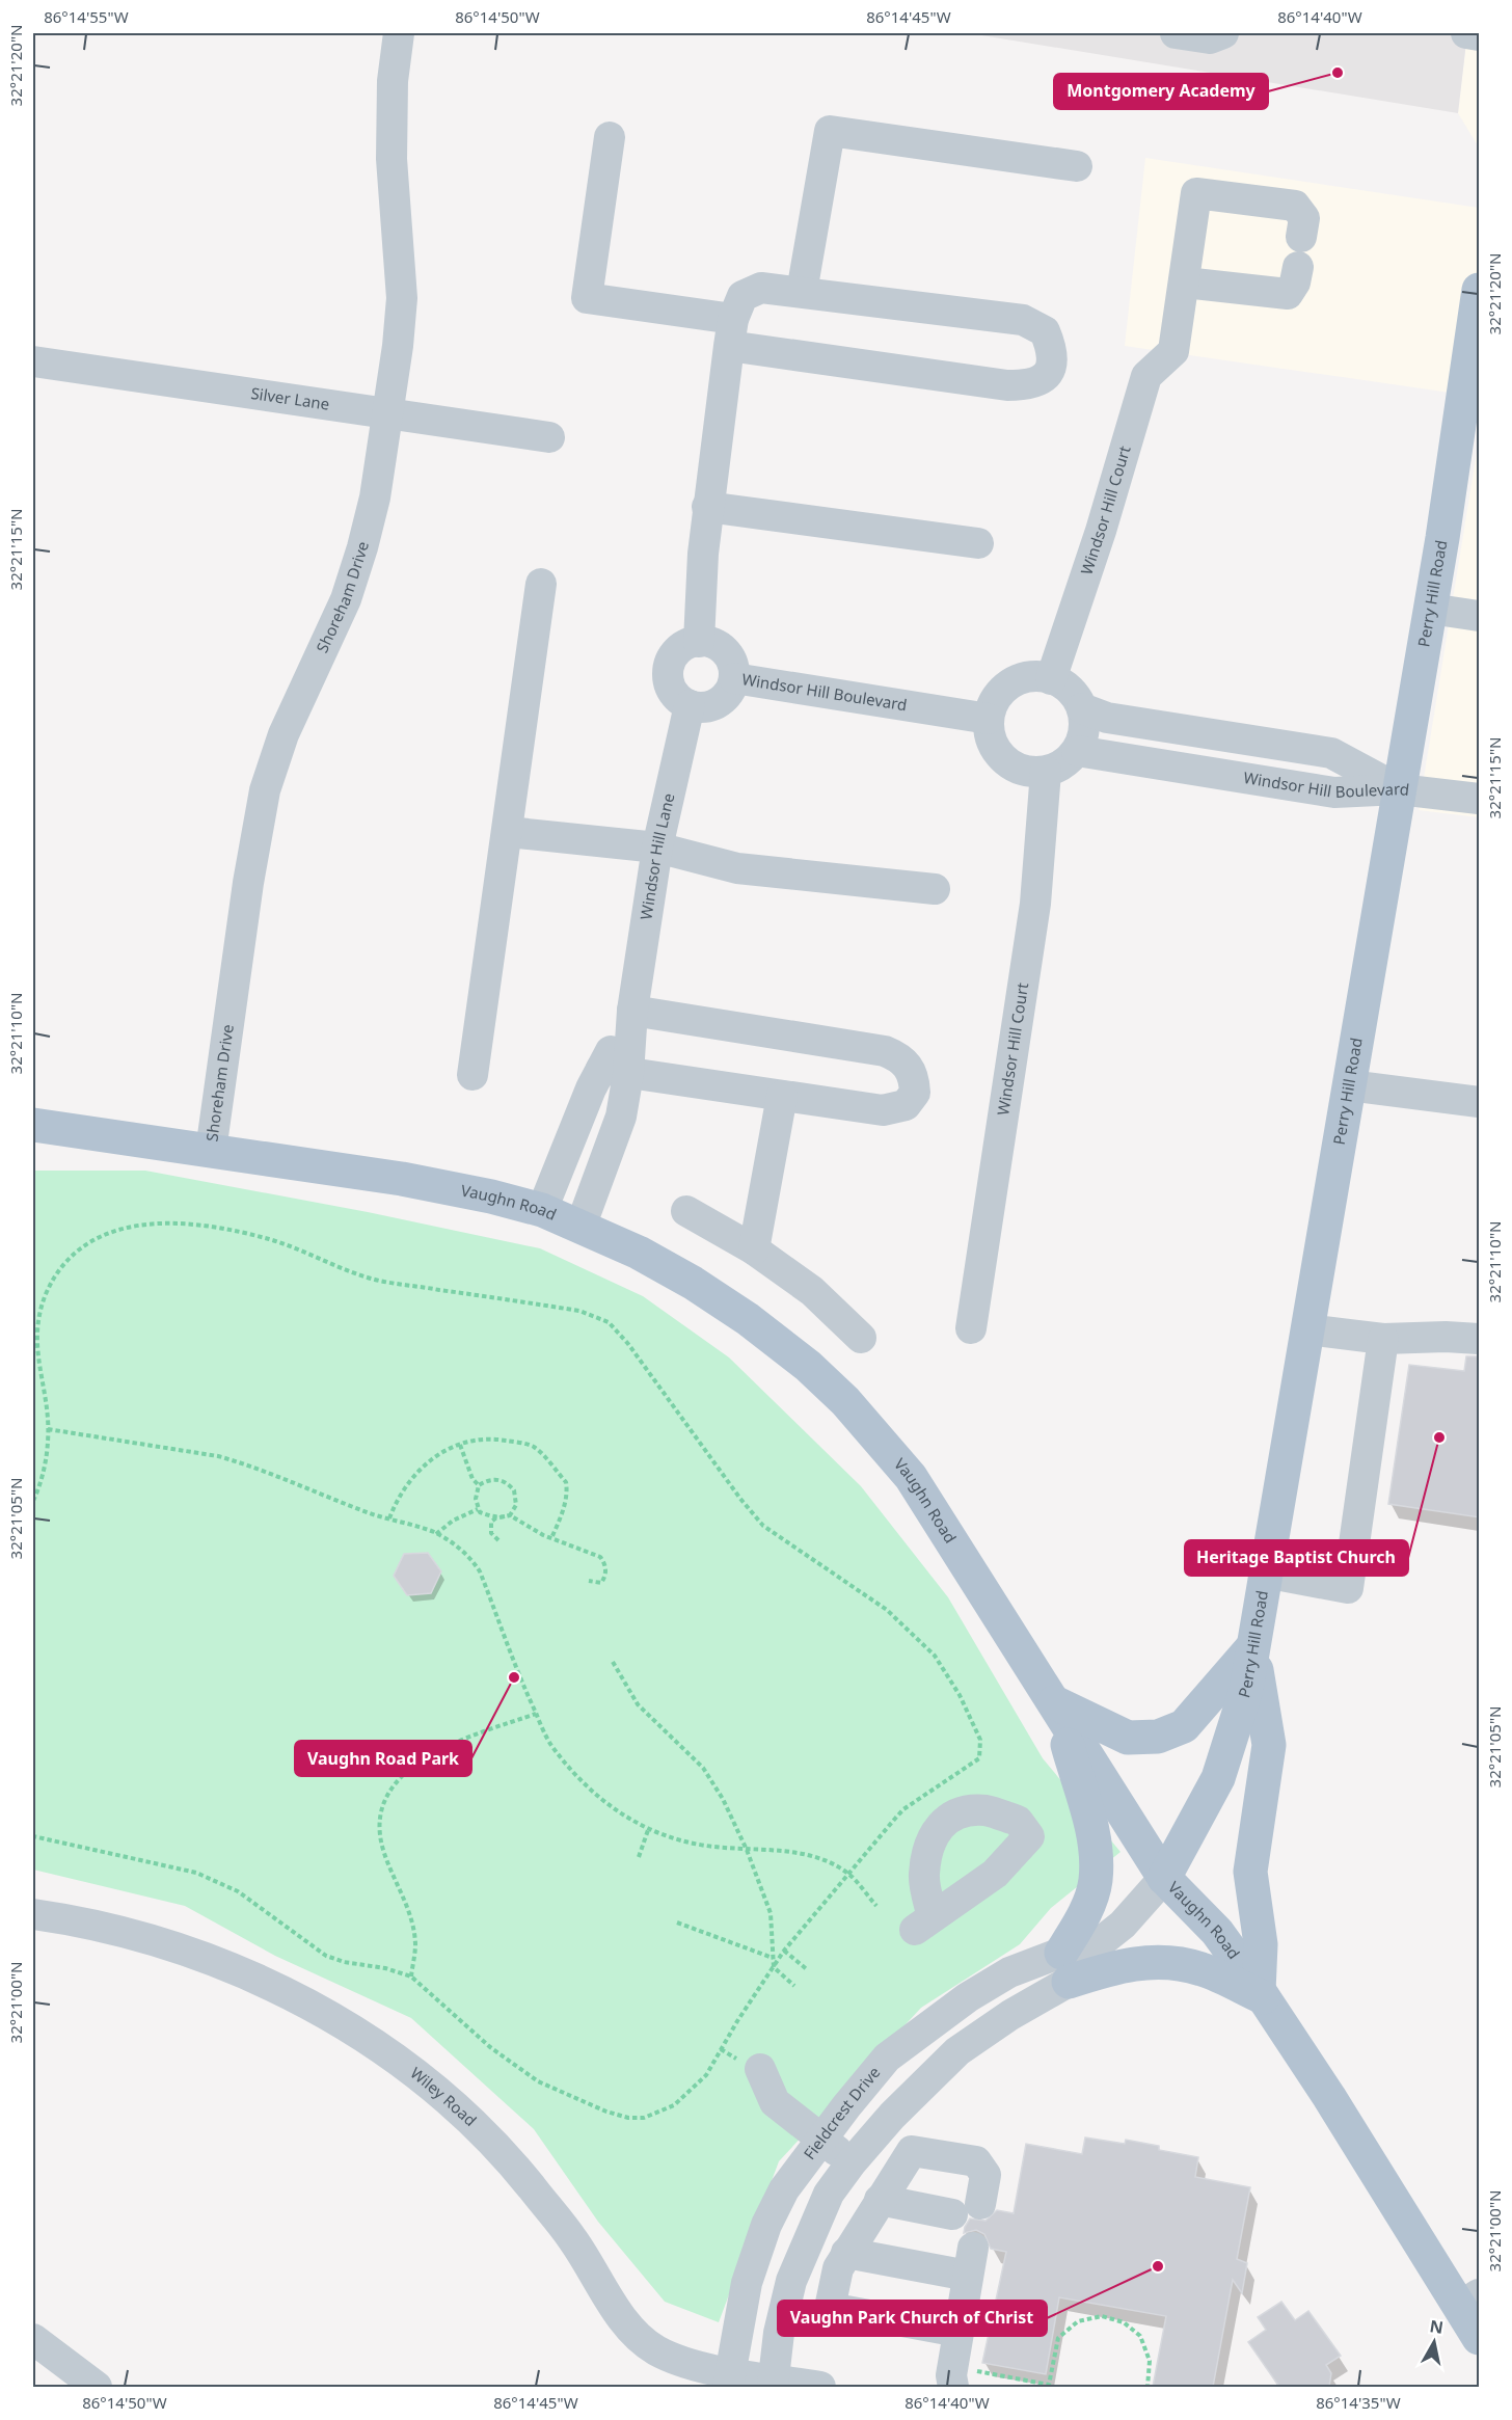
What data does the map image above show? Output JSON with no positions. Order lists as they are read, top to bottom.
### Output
{
  "streets": {
    "main road": ["Perry Hill Road", "Vaughn Road"],
    "street": [
      "Silver Lane",
      "Windsor Hill Court",
      "Shoreham Drive",
      "Windsor Hill Boulevard",
      "Windsor Hill Lane",
      "Wiley Road",
      "Fieldcrest Drive"
    ]
  },
  "crossings": [
    ["Silver Lane", "Shoreham Drive"],
    ["Windsor Hill Court", "Windsor Hill Boulevard"],
    ["Perry Hill Road", "Windsor Hill Boulevard"],
    ["Perry Hill Road", "Vaughn Road"],
    ["Perry Hill Road", "Fieldcrest Drive"],
    ["Shoreham Drive", "Vaughn Road"],
    ["Windsor Hill Boulevard", "Windsor Hill Lane"],
    ["Windsor Hill Lane", "Vaughn Road"],
    ["Vaughn Road", "Fieldcrest Drive"],
    ["Wiley Road", "Fieldcrest Drive"]
  ],
  "places": [
    "Montgomery Academy",
    "Heritage Baptist Church",
    "Vaughn Road Park",
    "Vaughn Park Church of Christ"
  ],
  "north": "top",
  "coordinates": [
    "86°14'55\"W",
    "86°14'50\"W",
    "86°14'45\"W",
    "86°14'40\"W",
    "32°21'20\"N",
    "32°21'15\"N",
    "32°21'10\"N",
    "32°21'05\"N",
    "32°21'00\"N",
    "86°14'35\"W"
  ]
}
